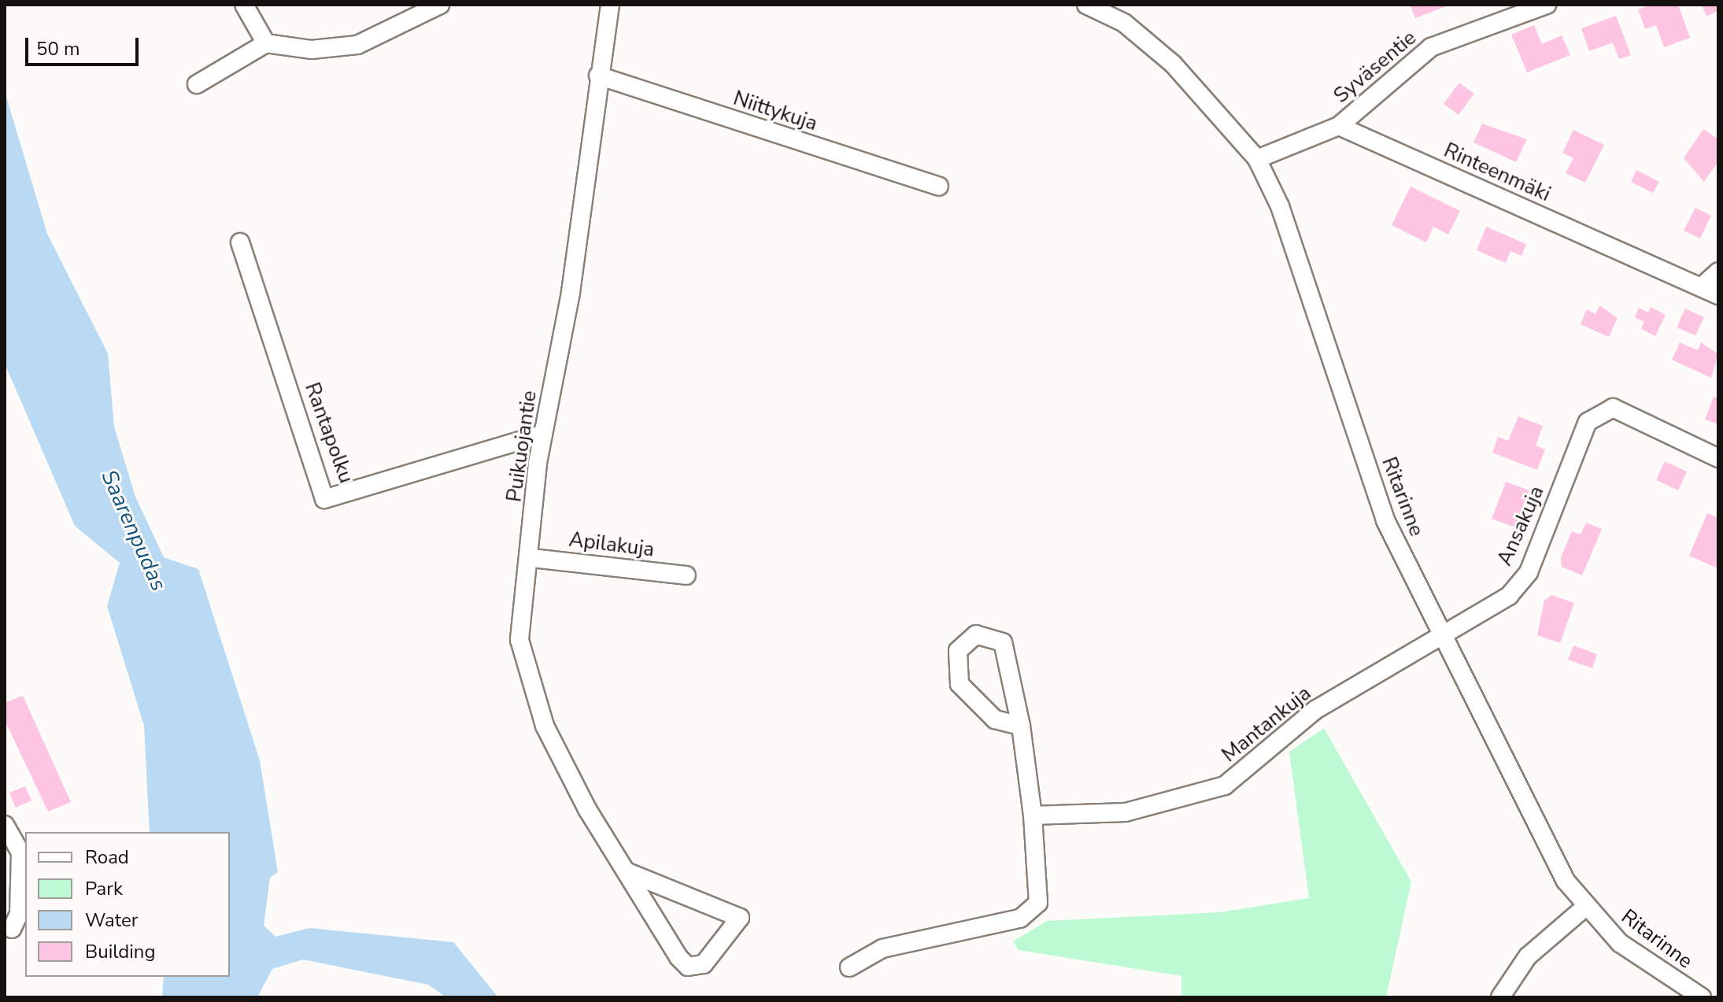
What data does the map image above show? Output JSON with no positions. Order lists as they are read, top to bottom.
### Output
{
  "streets": {
    "street": [
      "Syväsentie",
      "Niittykuja",
      "Rinteenmäki",
      "Rantapolku",
      "Puikuojantie",
      "Ritarinne",
      "Ansakuja",
      "Apilakuja",
      "Mantankuja"
    ]
  },
  "crossings": [
    ["Syväsentie", "Rinteenmäki"],
    ["Niittykuja", "Puikuojantie"],
    ["Rantapolku", "Puikuojantie"],
    ["Puikuojantie", "Apilakuja"],
    ["Ritarinne", "Ansakuja"],
    ["Ritarinne", "Mantankuja"],
    ["Ansakuja", "Mantankuja"]
  ],
  "water": ["Saarenpudas"],
  "legend": [
    "Road",
    "Park",
    "Water",
    "Building"
  ],
  "scale_bar": "50 m"
}
